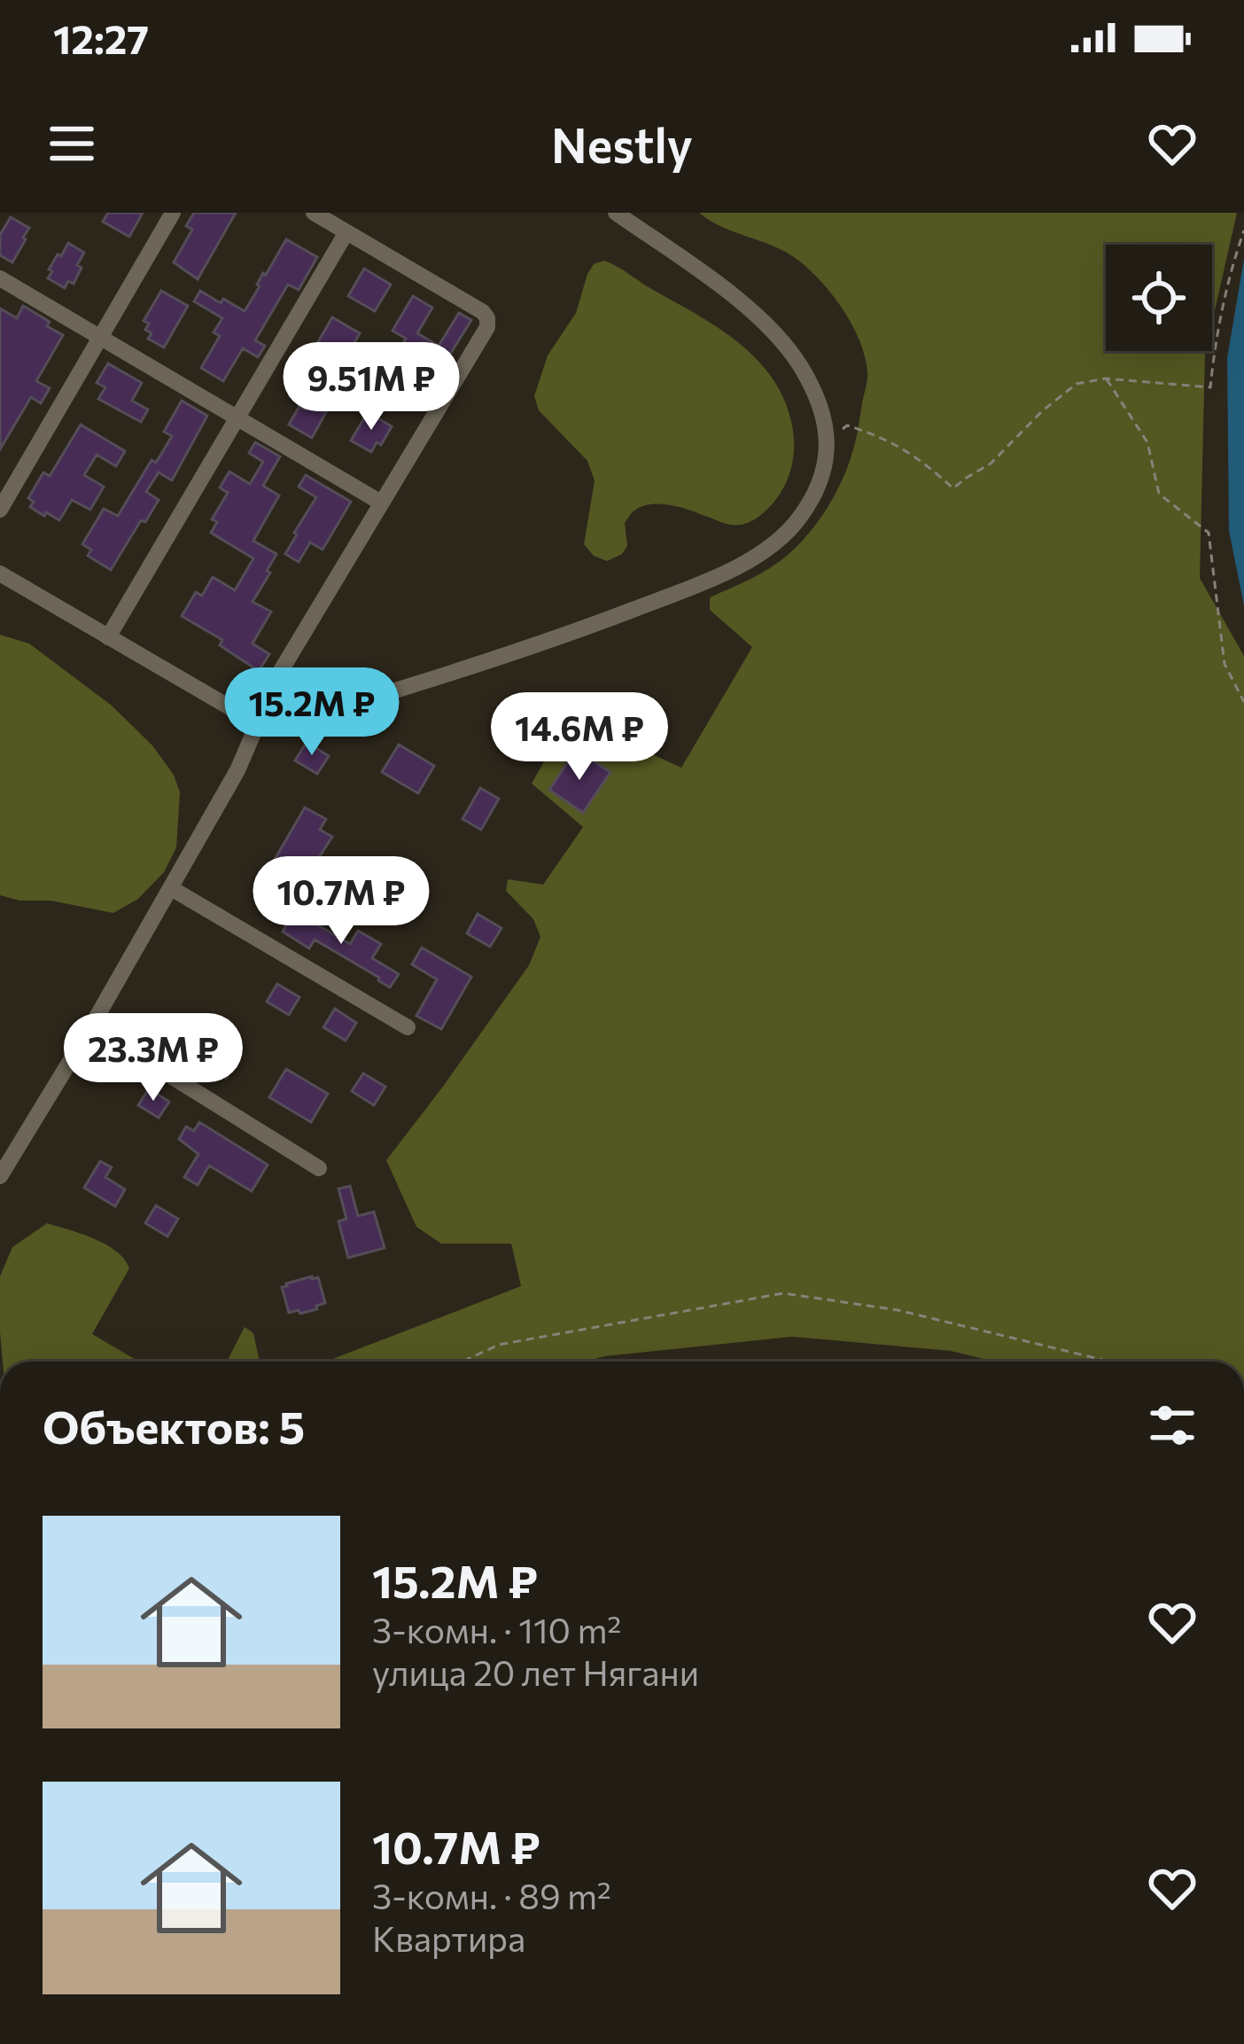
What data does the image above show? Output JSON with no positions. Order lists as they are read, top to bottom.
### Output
{
  "page": {
    "status": "12:27",
    "header": "Nestly",
    "price": [
      "9.51M ₽",
      "15.2M ₽",
      "14.6M ₽",
      "10.7M ₽",
      "23.3M ₽"
    ],
    "heading": "Объектов: 5",
    "list": [
      {
        "name": "15.2M ₽",
        "note": "3-комн. · 110 m² · улица 20 лет Нягани"
      },
      {
        "name": "10.7M ₽",
        "note": "3-комн. · 89 m² · Квартира"
      }
    ]
  }
}
